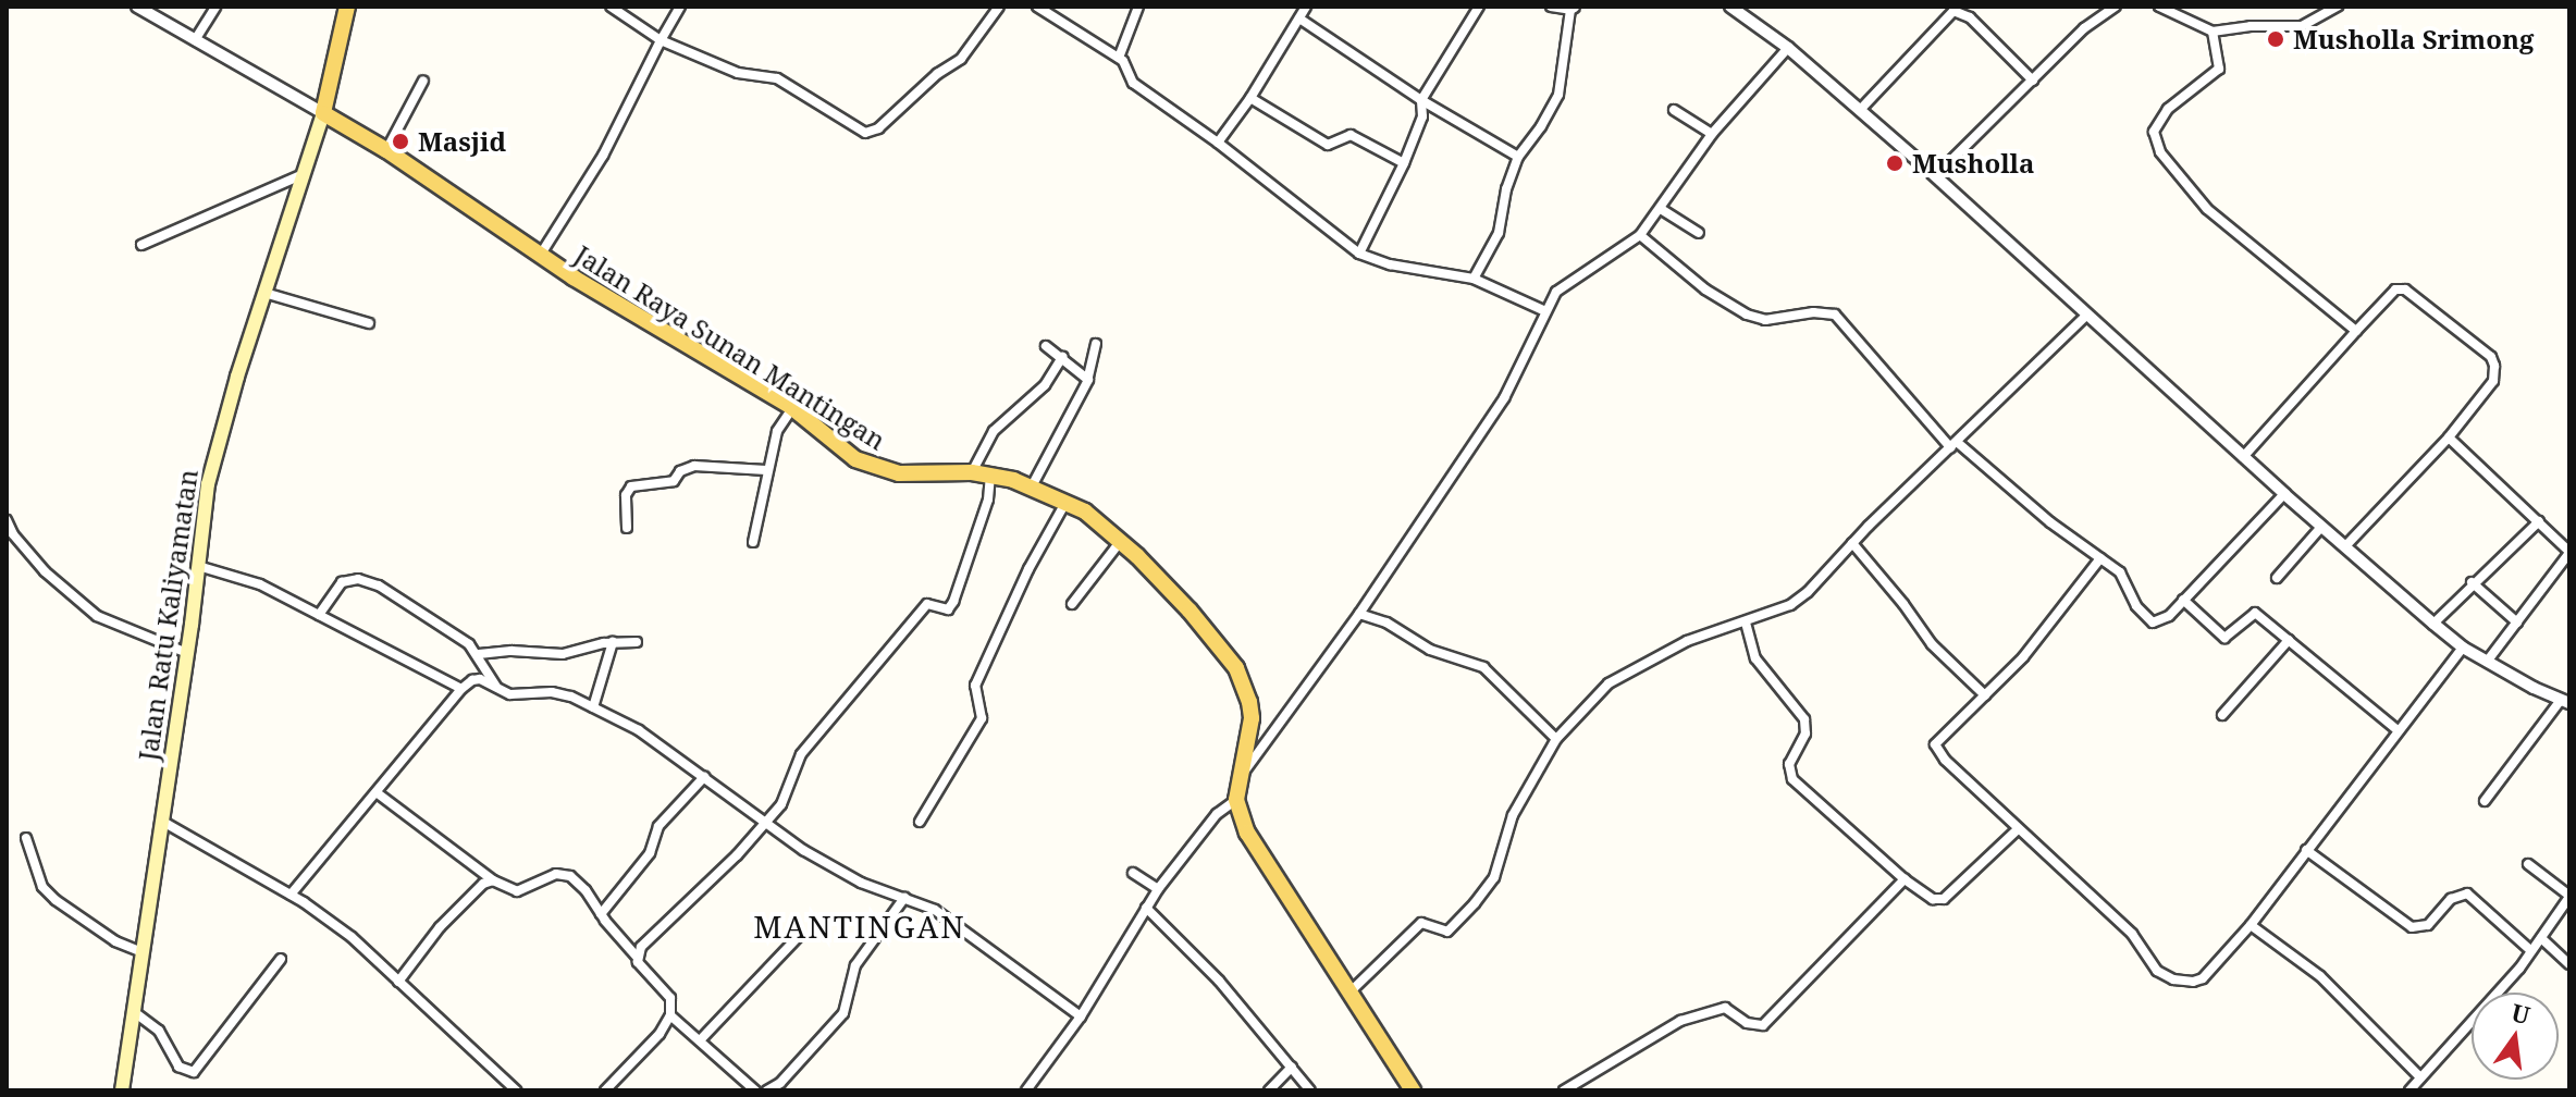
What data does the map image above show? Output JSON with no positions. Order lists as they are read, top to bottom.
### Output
{
  "streets": {
    "main road": ["Jalan Raya Sunan Mantingan", "Jalan Ratu Kaliyamatan"]
  },
  "crossings": [
    ["Jalan Raya Sunan Mantingan", "Jalan Ratu Kaliyamatan"]
  ],
  "districts": ["MANTINGAN"],
  "places": ["Musholla Srimong", "Masjid", "Musholla"],
  "north": "top"
}
